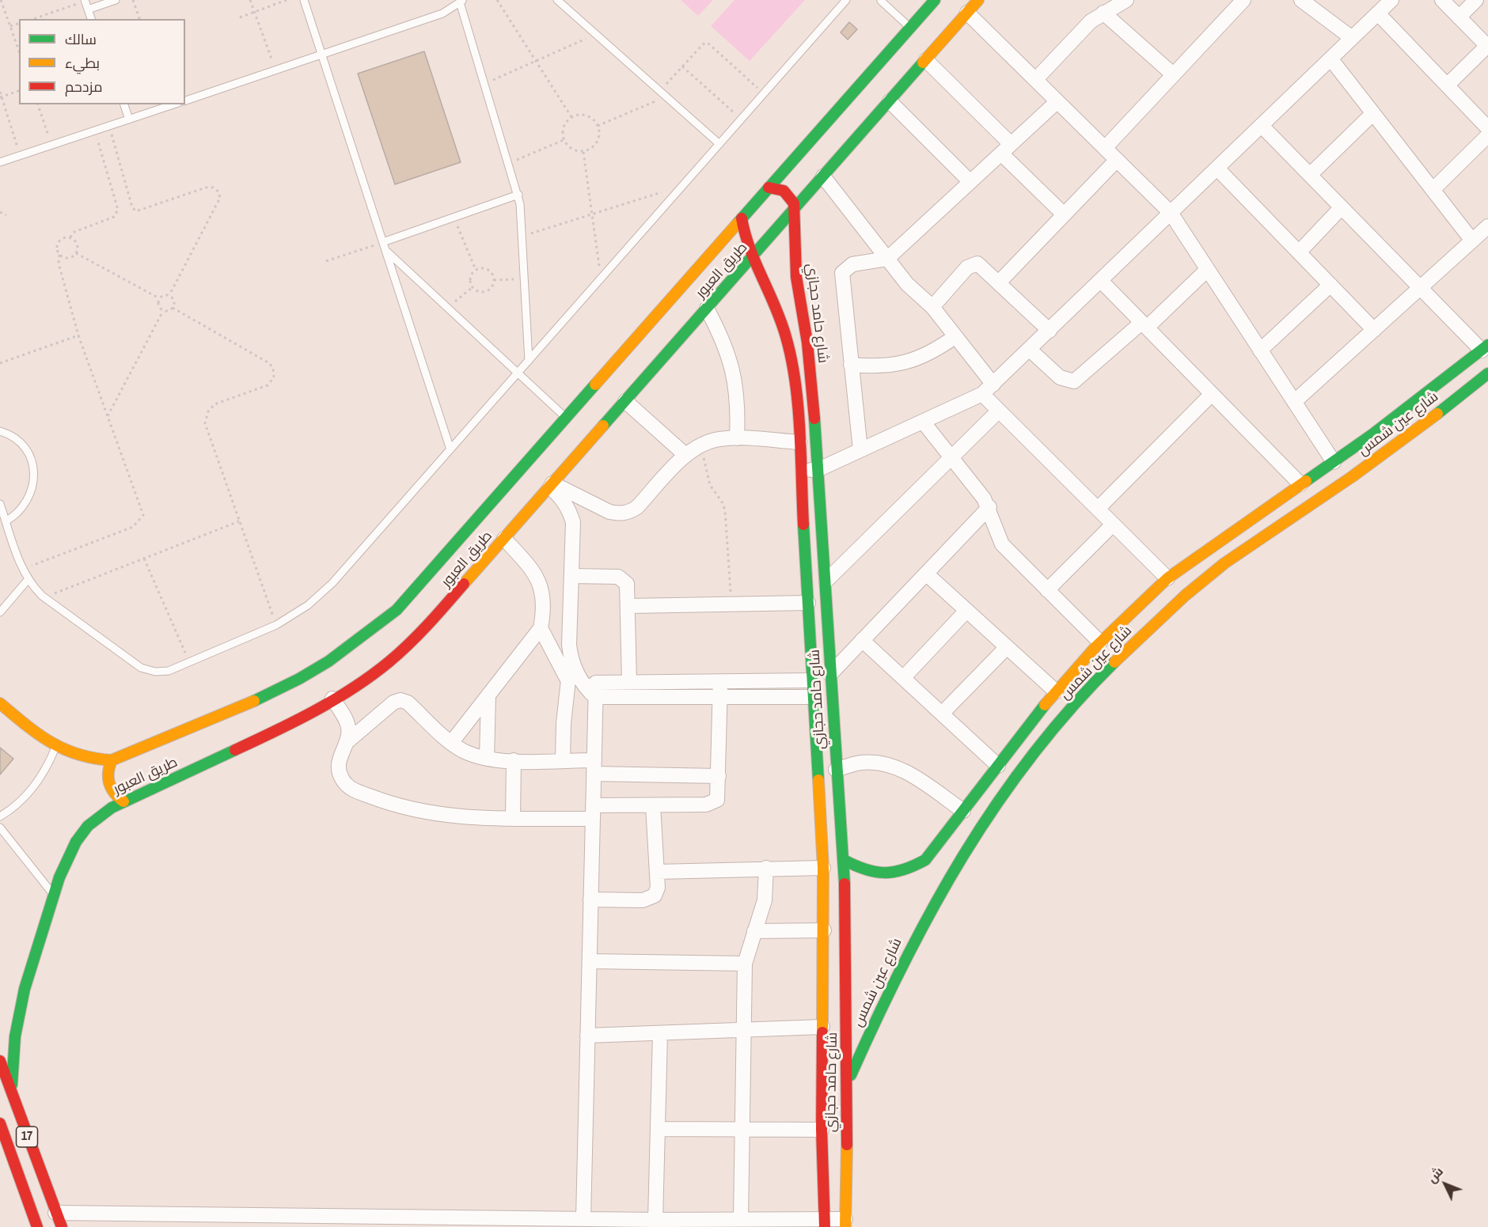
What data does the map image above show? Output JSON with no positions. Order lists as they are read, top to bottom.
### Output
{
  "streets": {
    "main road": [
      "طريق العبور",
      "شارع حامد حجازي",
      "شارع عين شمس",
      "17"
    ]
  },
  "crossings": [
    ["طريق العبور", "شارع حامد حجازي"],
    ["طريق العبور", "17"],
    ["شارع حامد حجازي", "شارع عين شمس"]
  ],
  "legend": ["سالك", "بطيء", "مزدحم"],
  "north": "top left"
}
